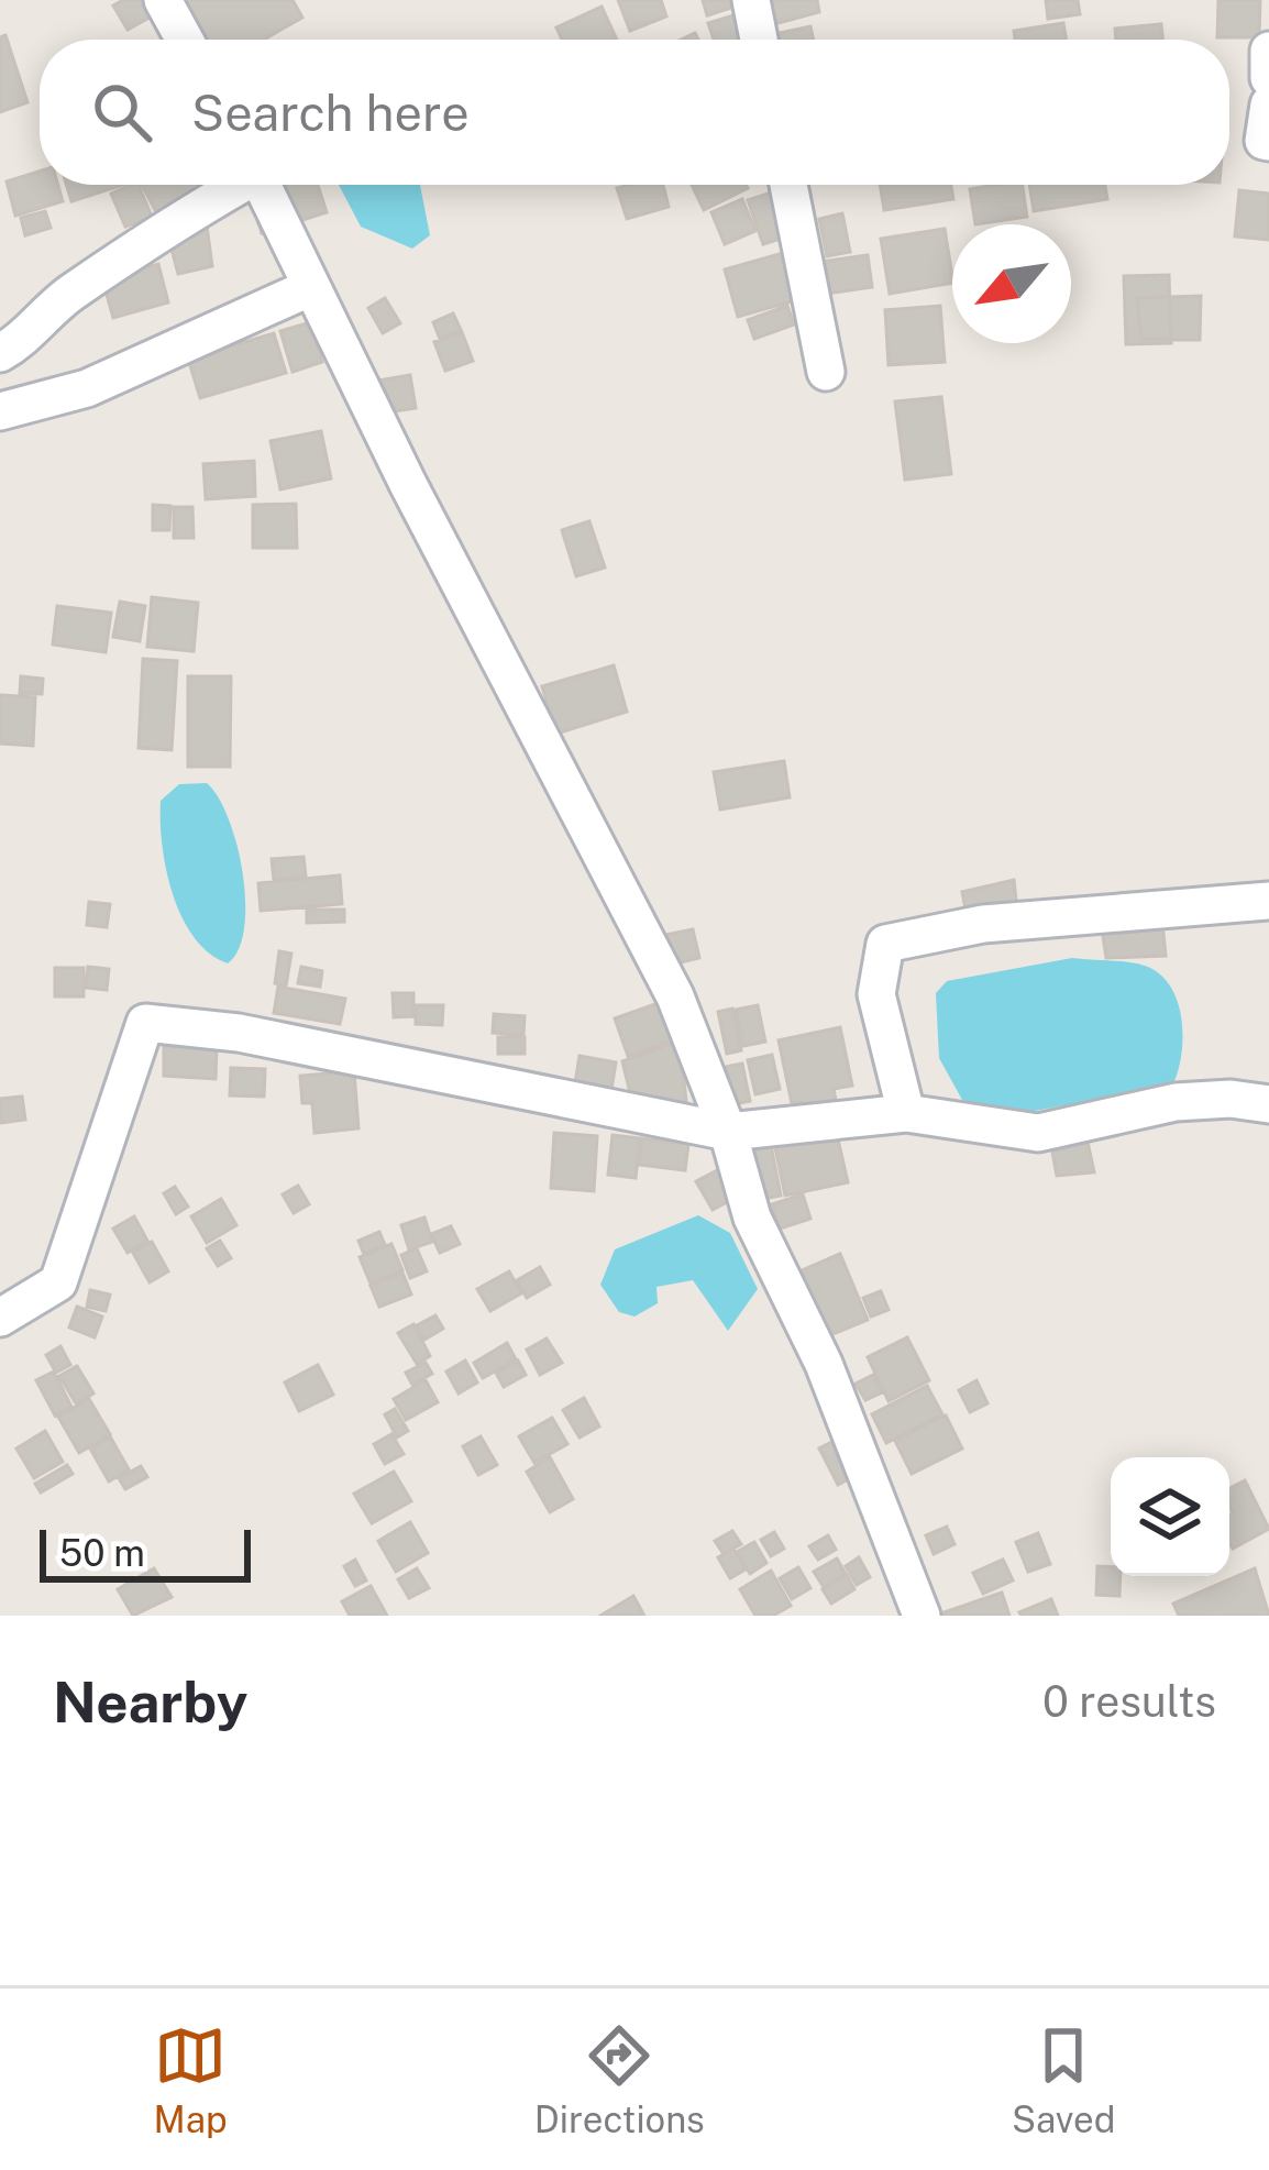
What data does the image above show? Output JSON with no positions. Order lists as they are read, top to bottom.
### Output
{
  "scale_bar": "50 m",
  "north": "bottom left",
  "page": {
    "search": "Search here",
    "scale": "50 m",
    "heading": ["Nearby", "0 results"],
    "nav": ["Map", "Directions", "Saved"]
  }
}
